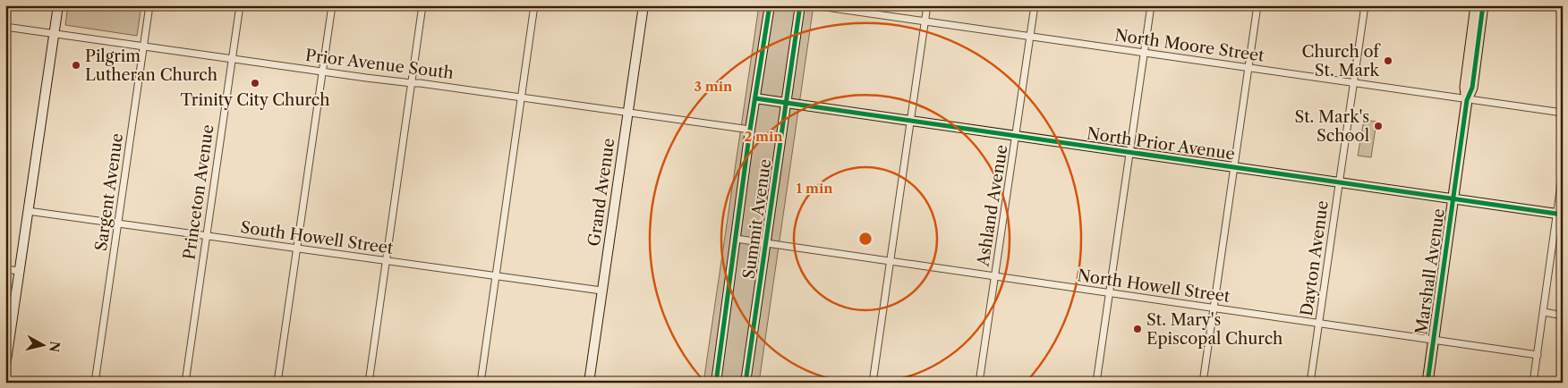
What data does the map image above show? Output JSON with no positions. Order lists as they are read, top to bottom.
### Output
{
  "streets": {
    "main road": ["Marshall Avenue"],
    "street": [
      "North Moore Street",
      "Prior Avenue South",
      "North Prior Avenue",
      "Sargent Avenue",
      "Princeton Avenue",
      "Grand Avenue",
      "Ashland Avenue",
      "Summit Avenue",
      "South Howell Street",
      "Dayton Avenue",
      "North Howell Street"
    ]
  },
  "crossings": [
    ["North Moore Street", "Ashland Avenue"],
    ["North Moore Street", "Dayton Avenue"],
    ["North Moore Street", "Marshall Avenue"],
    ["Prior Avenue South", "Sargent Avenue"],
    ["Prior Avenue South", "Princeton Avenue"],
    ["Prior Avenue South", "Grand Avenue"],
    ["Prior Avenue South", "Summit Avenue"],
    ["North Prior Avenue", "Ashland Avenue"],
    ["North Prior Avenue", "Summit Avenue"],
    ["North Prior Avenue", "Dayton Avenue"],
    ["North Prior Avenue", "Marshall Avenue"],
    ["Sargent Avenue", "South Howell Street"],
    ["Princeton Avenue", "South Howell Street"],
    ["Grand Avenue", "South Howell Street"],
    ["Ashland Avenue", "North Howell Street"],
    ["Summit Avenue", "North Howell Street"],
    ["Dayton Avenue", "North Howell Street"],
    ["Marshall Avenue", "North Howell Street"]
  ],
  "places": [
    "Church of St. Mark",
    "Pilgrim Lutheran Church",
    "Trinity City Church",
    "St. Mark's School",
    "St. Mary's Episcopal Church"
  ],
  "north": "right",
  "rings": ["3 min", "2 min", "1 min"]
}
